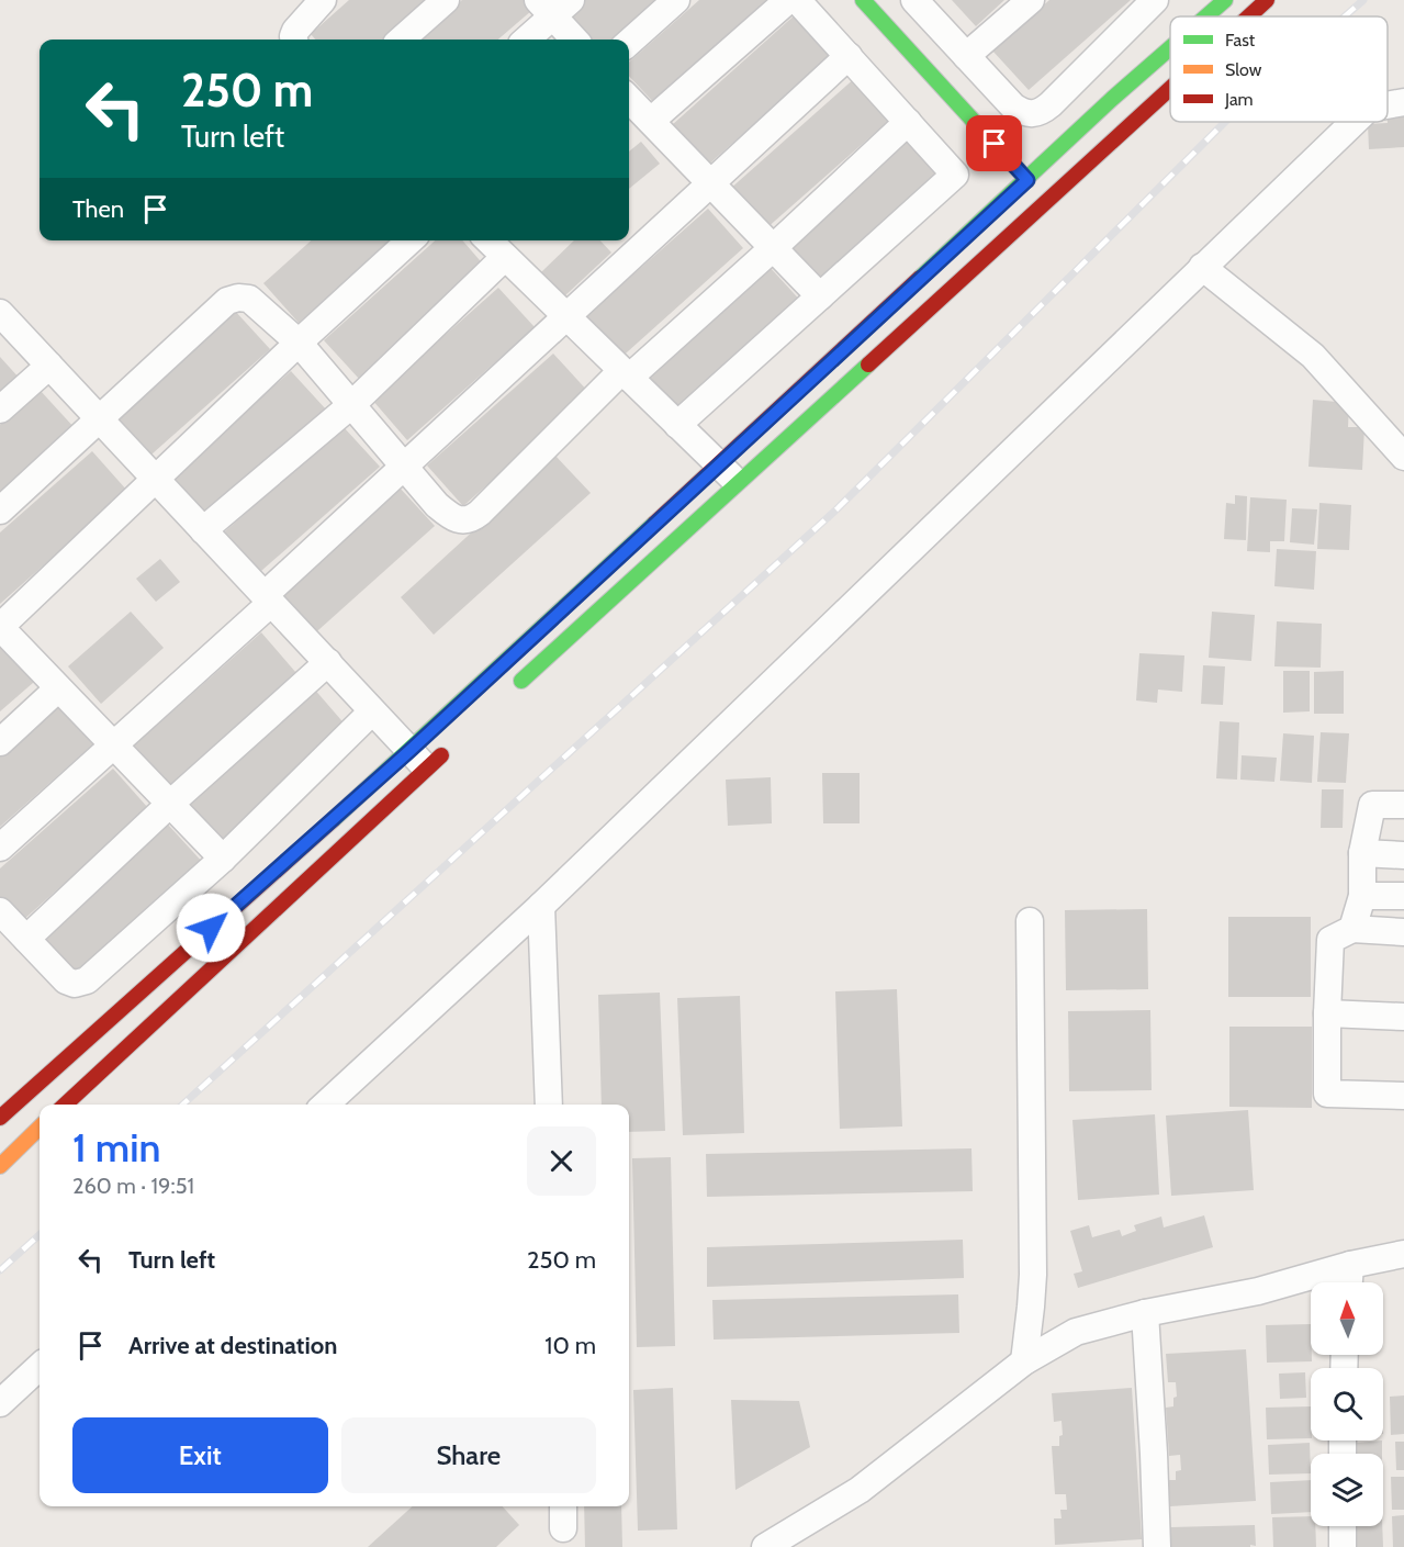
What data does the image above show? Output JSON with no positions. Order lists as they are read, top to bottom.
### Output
{
  "legend": ["Fast", "Slow", "Jam"],
  "north": "top",
  "page": {
    "turn": ["250 m", "Turn left"],
    "then": "Then",
    "heading": ["1 min", "260 m · 19:51"],
    "list": [
      {
        "name": "Turn left",
        "value": "250 m"
      },
      {
        "name": "Arrive at destination",
        "value": "10 m"
      }
    ],
    "buttons": ["Exit", "Share"]
  }
}
